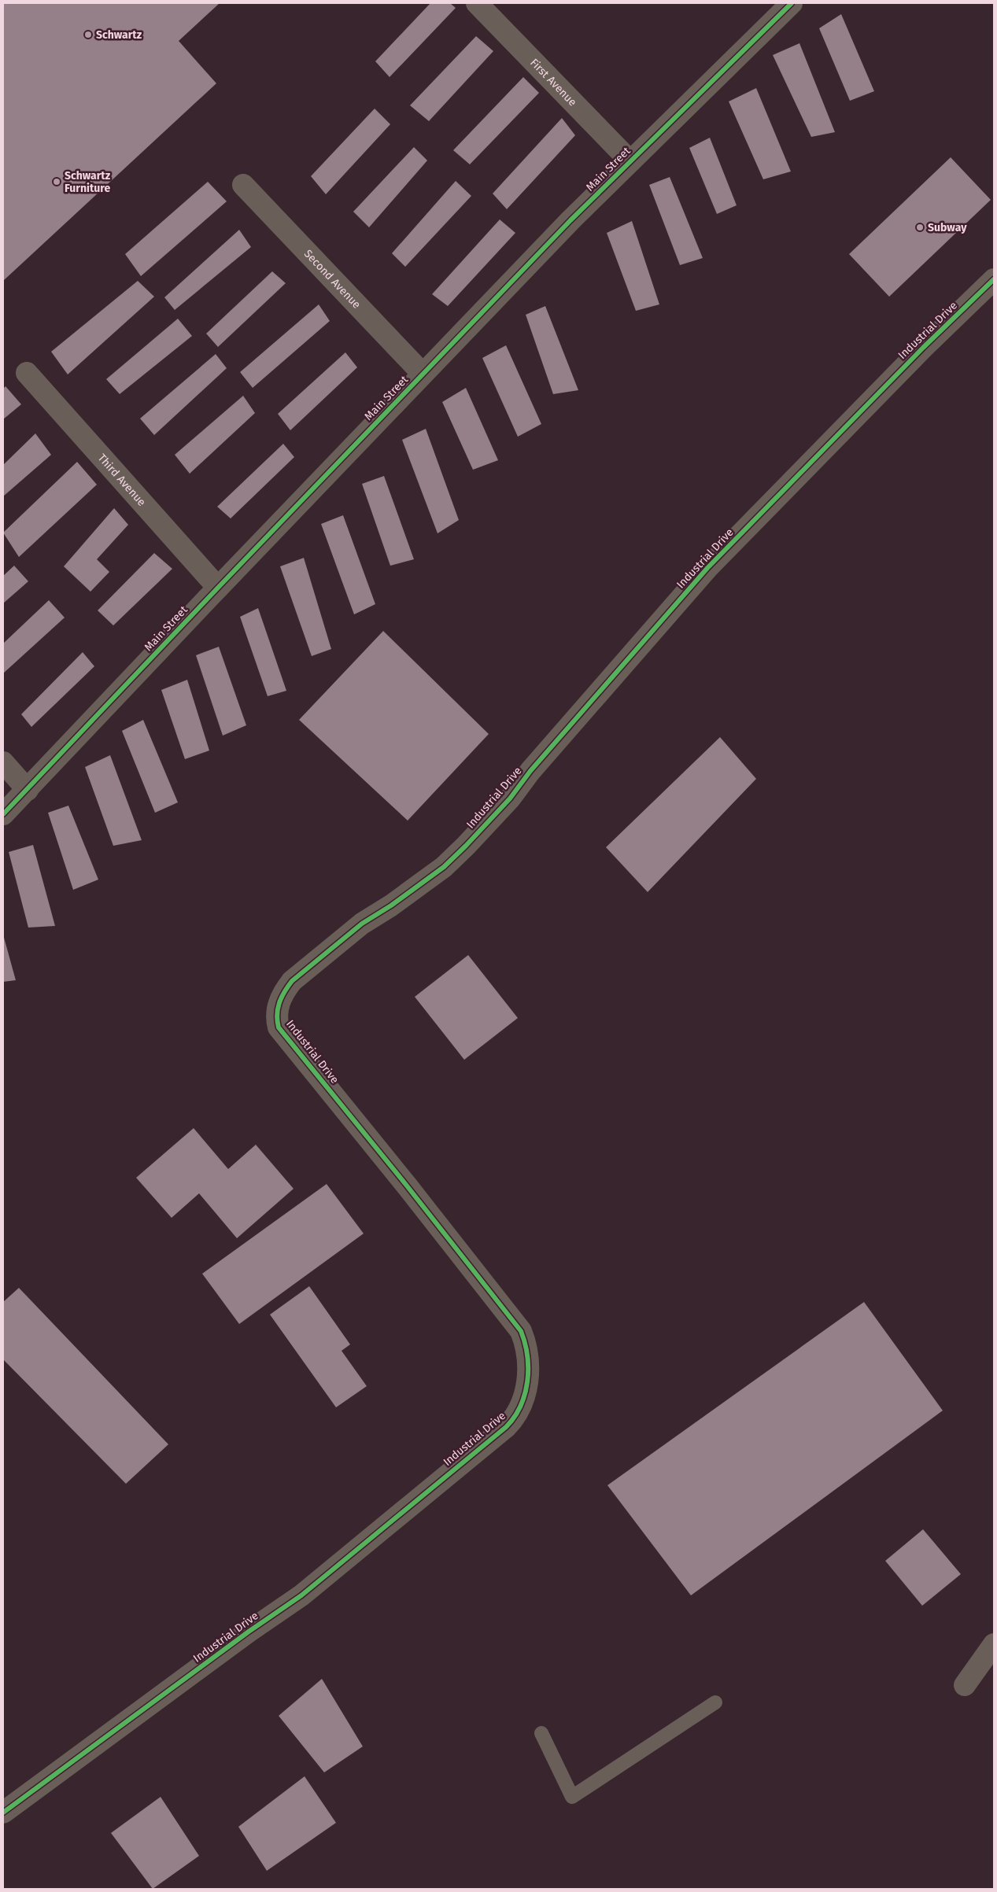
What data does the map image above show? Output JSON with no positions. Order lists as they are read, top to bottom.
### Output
{
  "streets": {
    "street": [
      "First Avenue",
      "Main Street",
      "Second Avenue",
      "Industrial Drive",
      "Third Avenue"
    ]
  },
  "crossings": [
    ["First Avenue", "Main Street"],
    ["Main Street", "Second Avenue"],
    ["Main Street", "Third Avenue"]
  ],
  "places": ["Schwartz", "Schwartz Furniture", "Subway"]
}
